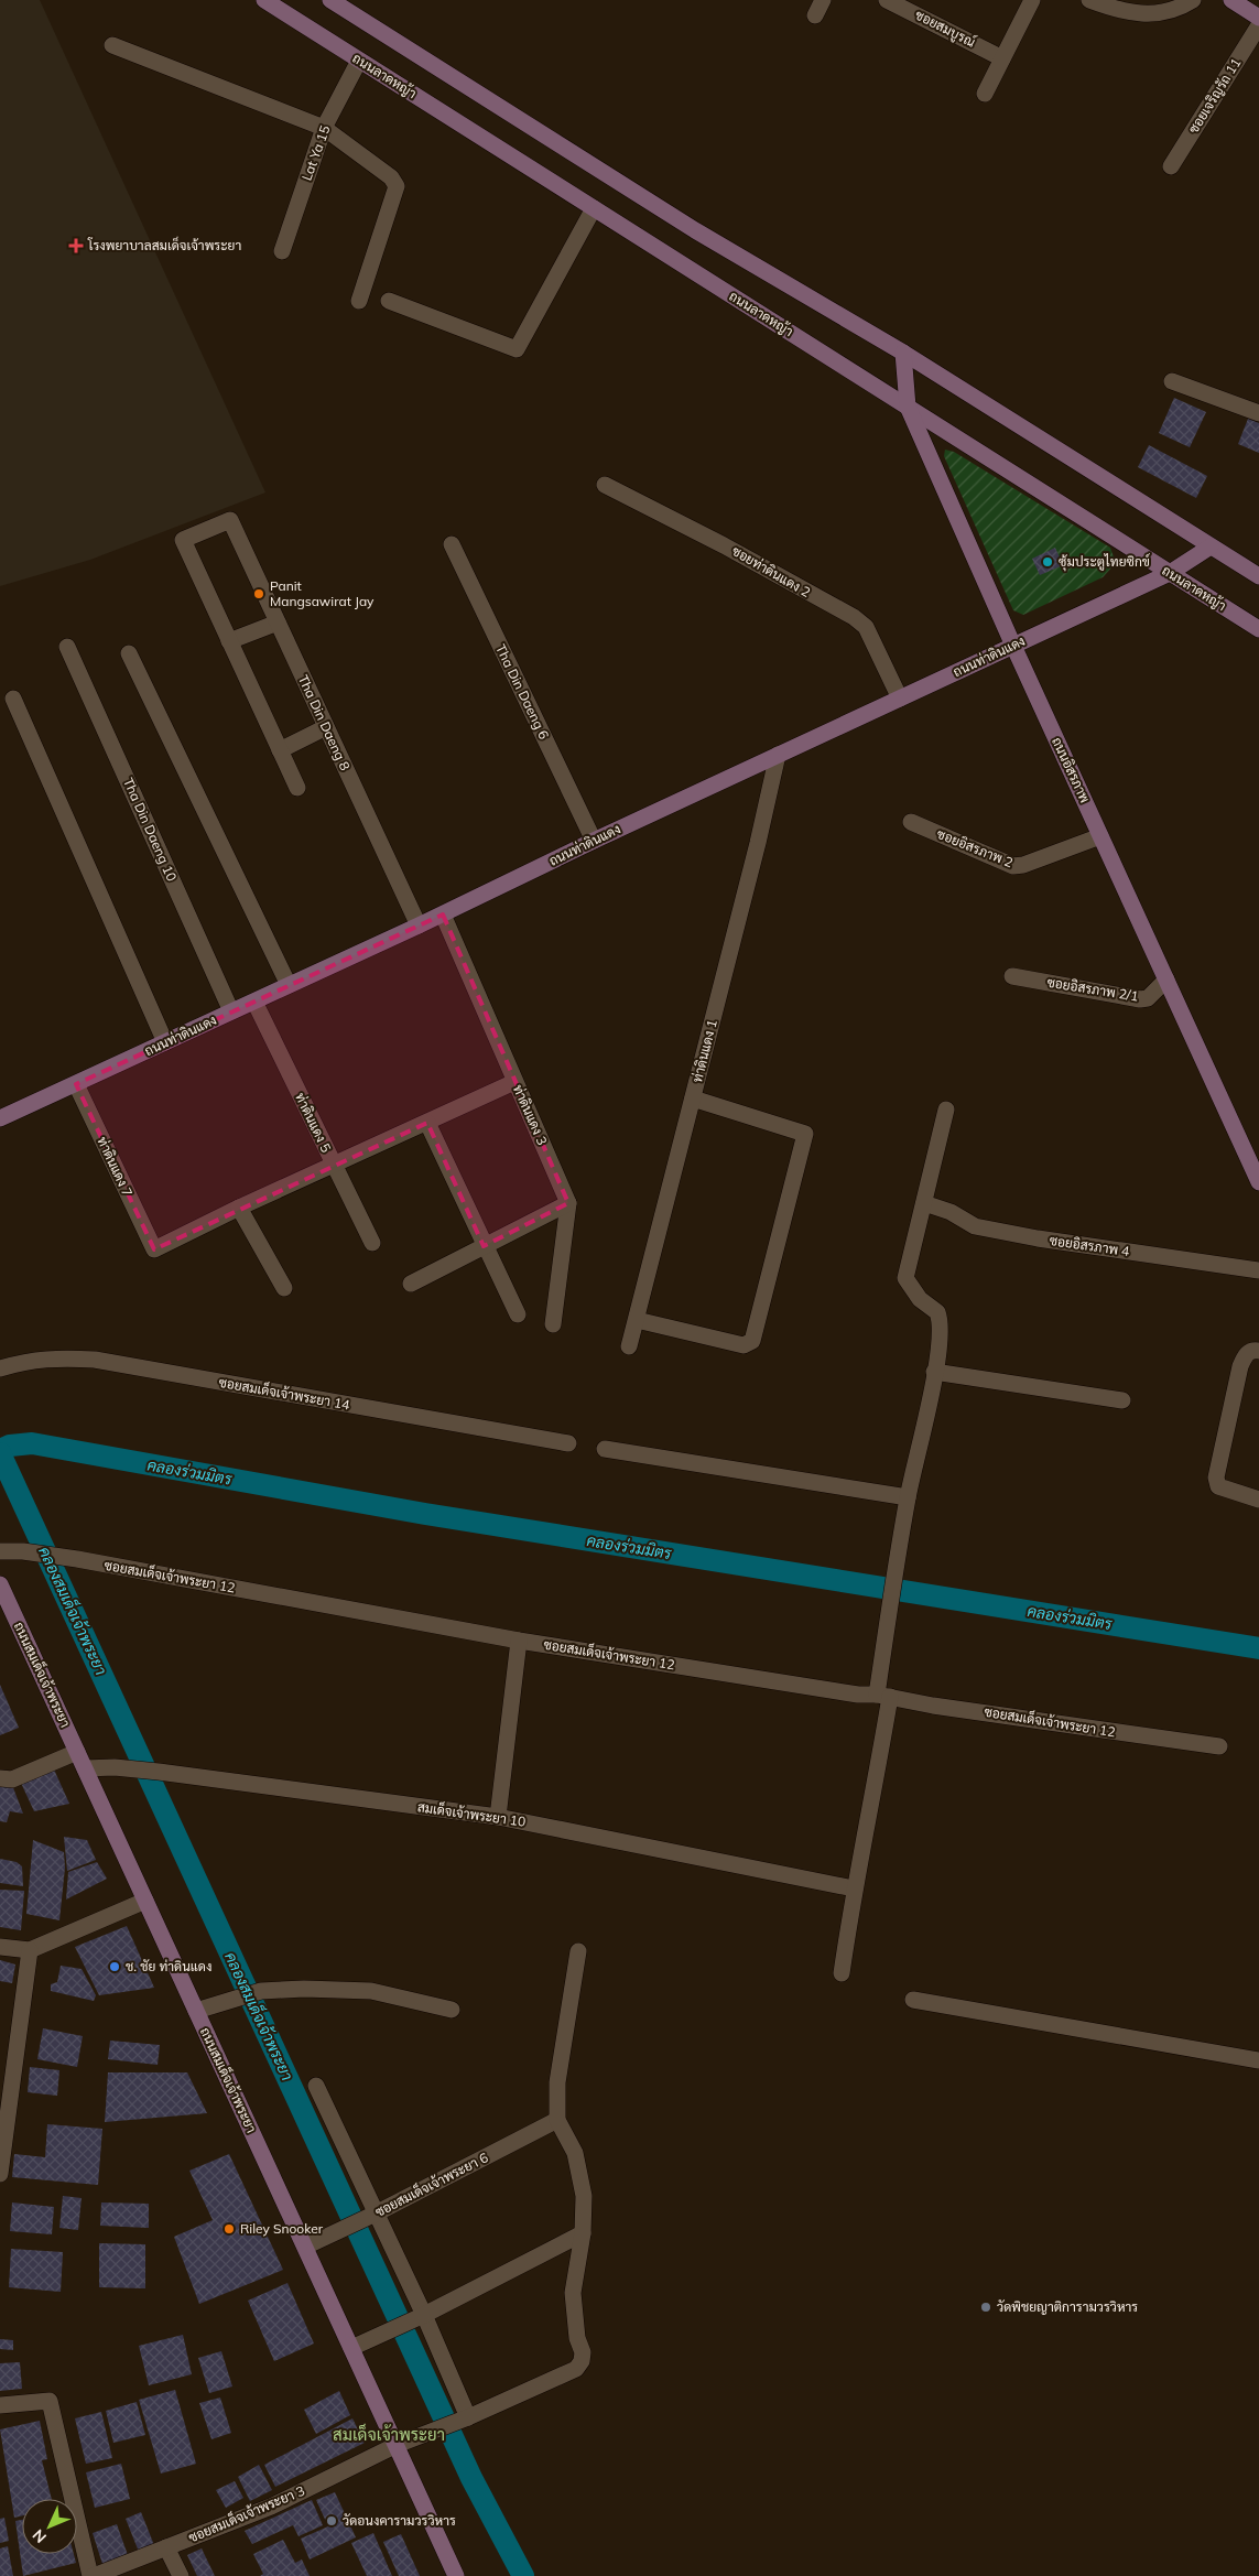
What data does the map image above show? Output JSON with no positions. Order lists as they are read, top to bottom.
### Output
{
  "streets": {
    "main road": [
      "ถนนลาดหญ้า",
      "ถนนท่าดินแดง",
      "ถนนอิสรภาพ",
      "ถนนสมเด็จเจ้าพระยา"
    ],
    "street": [
      "ซอยสมบูรณ์",
      "ซอยเจริญรัถ 11",
      "Lat Ya 15",
      "ซอยท่าดินแดง 2",
      "Tha Din Daeng 6",
      "Tha Din Daeng 8",
      "Tha Din Daeng 10",
      "ซอยอิสรภาพ 2",
      "ซอยอิสรภาพ 2/1",
      "ท่าดินแดง 1",
      "ท่าดินแดง 3",
      "ท่าดินแดง 5",
      "ท่าดินแดง 7",
      "ซอยอิสรภาพ 4",
      "ซอยสมเด็จเจ้าพระยา 14",
      "ซอยสมเด็จเจ้าพระยา 12",
      "สมเด็จเจ้าพระยา 10",
      "ซอยสมเด็จเจ้าพระยา 6",
      "ซอยสมเด็จเจ้าพระยา 3"
    ]
  },
  "crossings": [
    ["ถนนลาดหญ้า", "Lat Ya 15"],
    ["ถนนลาดหญ้า", "ถนนท่าดินแดง"],
    ["ถนนลาดหญ้า", "ถนนอิสรภาพ"],
    ["ซอยท่าดินแดง 2", "ถนนท่าดินแดง"],
    ["ถนนท่าดินแดง", "Tha Din Daeng 6"],
    ["ถนนท่าดินแดง", "Tha Din Daeng 8"],
    ["ถนนท่าดินแดง", "ถนนอิสรภาพ"],
    ["ถนนท่าดินแดง", "Tha Din Daeng 10"],
    ["ถนนท่าดินแดง", "ท่าดินแดง 1"],
    ["ถนนท่าดินแดง", "ท่าดินแดง 3"],
    ["ถนนท่าดินแดง", "ท่าดินแดง 5"],
    ["ถนนท่าดินแดง", "ท่าดินแดง 7"],
    ["ถนนอิสรภาพ", "ซอยอิสรภาพ 2"],
    ["ถนนอิสรภาพ", "ซอยอิสรภาพ 2/1"],
    ["ถนนสมเด็จเจ้าพระยา", "สมเด็จเจ้าพระยา 10"],
    ["ถนนสมเด็จเจ้าพระยา", "ซอยสมเด็จเจ้าพระยา 6"],
    ["ถนนสมเด็จเจ้าพระยา", "ซอยสมเด็จเจ้าพระยา 3"]
  ],
  "districts": ["สมเด็จเจ้าพระยา"],
  "water": ["คลองร่วมมิตร", "คลองสมเด็จเจ้าพระยา"],
  "places": {
    "health": ["โรงพยาบาลสมเด็จเจ้าพระยา"],
    "other": [
      "ซุ้มประตูไทยซิกข์",
      "Panit Mangsawirat Jay",
      "ช. ชัย ท่าดินแดง",
      "Riley Snooker",
      "วัดพิชยญาติการามวรวิหาร",
      "วัดอนงคารามวรวิหาร"
    ]
  },
  "north": "bottom left"
}
